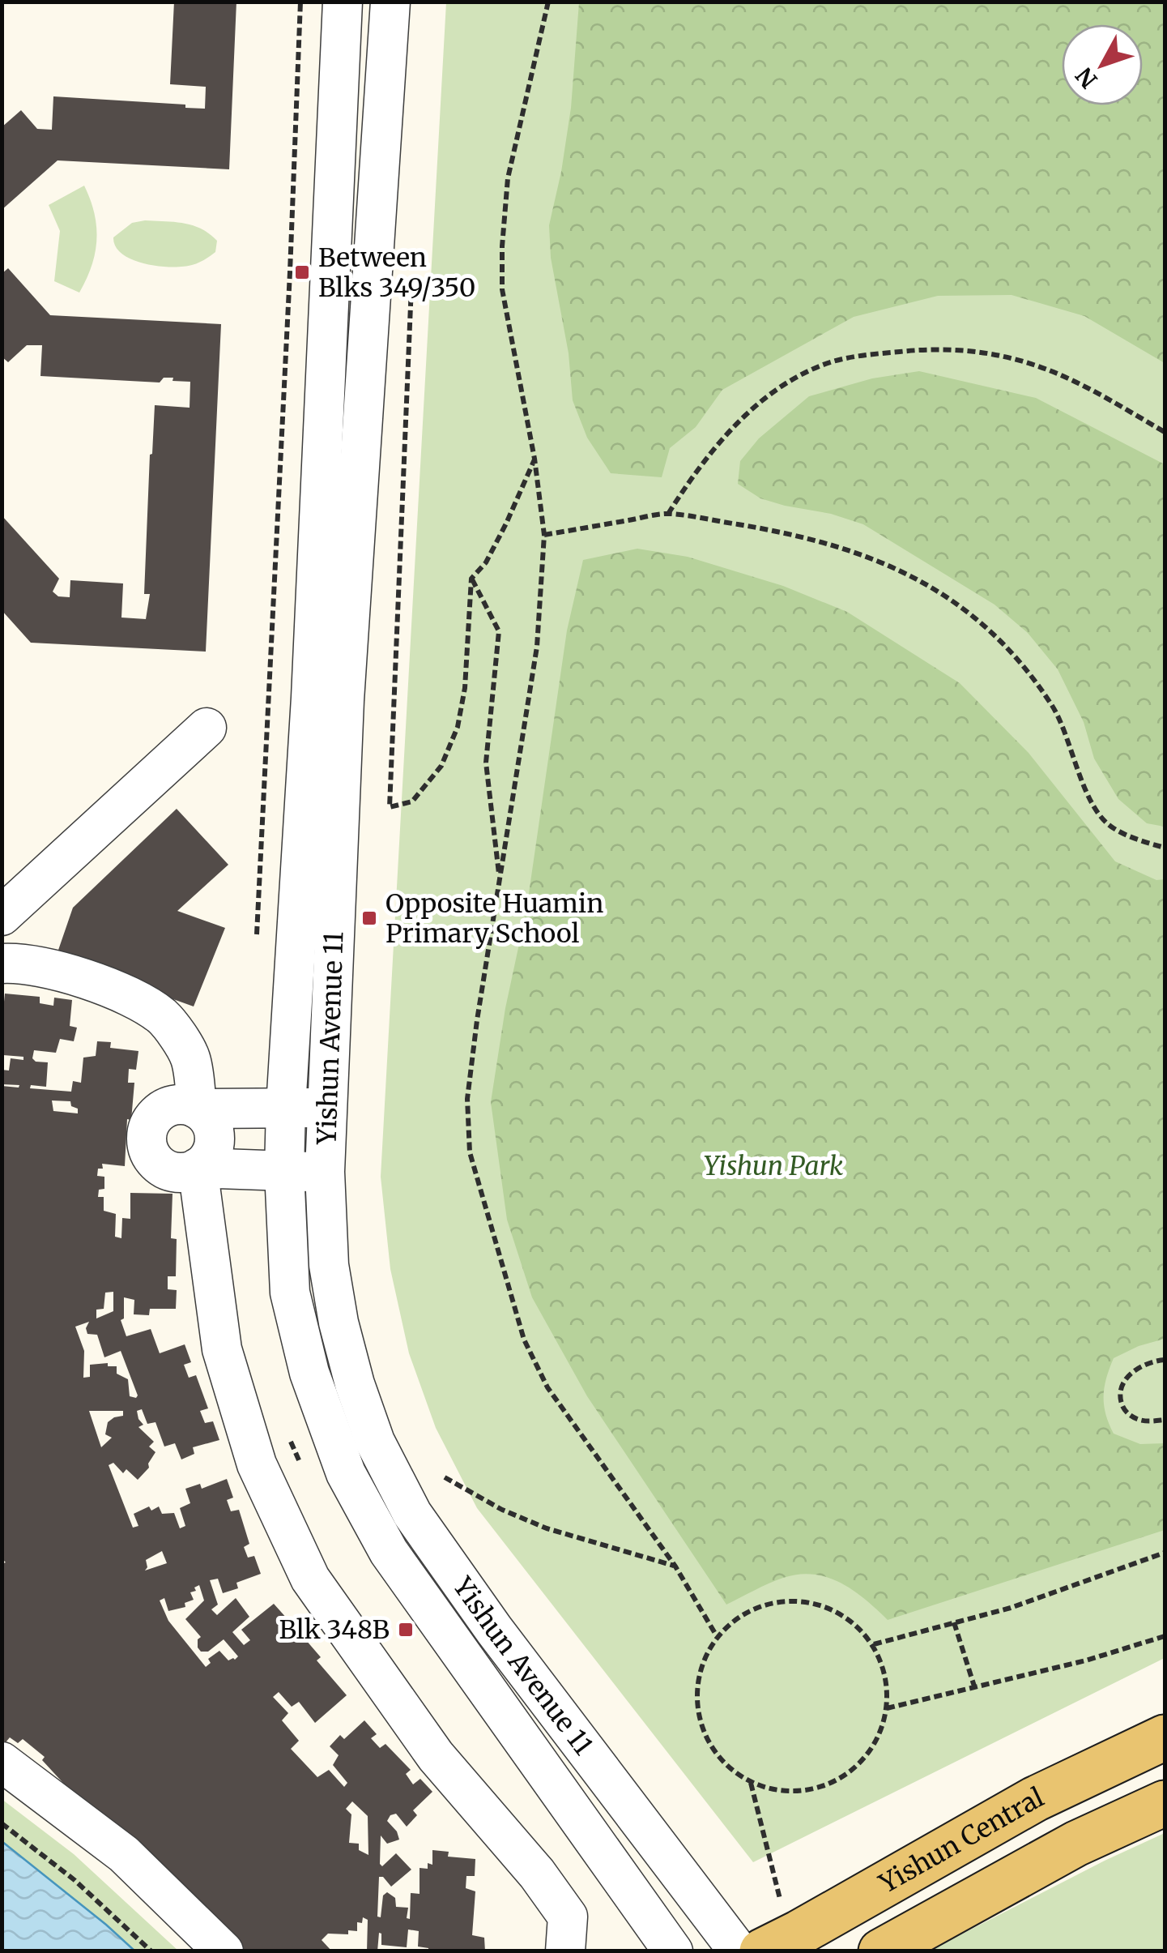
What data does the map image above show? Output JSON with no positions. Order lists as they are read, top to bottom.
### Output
{
  "streets": {
    "main road": ["Yishun Central"],
    "street": ["Yishun Avenue 11"]
  },
  "parks": ["Yishun Park"],
  "places": {
    "transit": ["Between Blks 349/350", "Opposite Huamin Primary School", "Blk 348B"]
  },
  "north": "bottom left"
}
